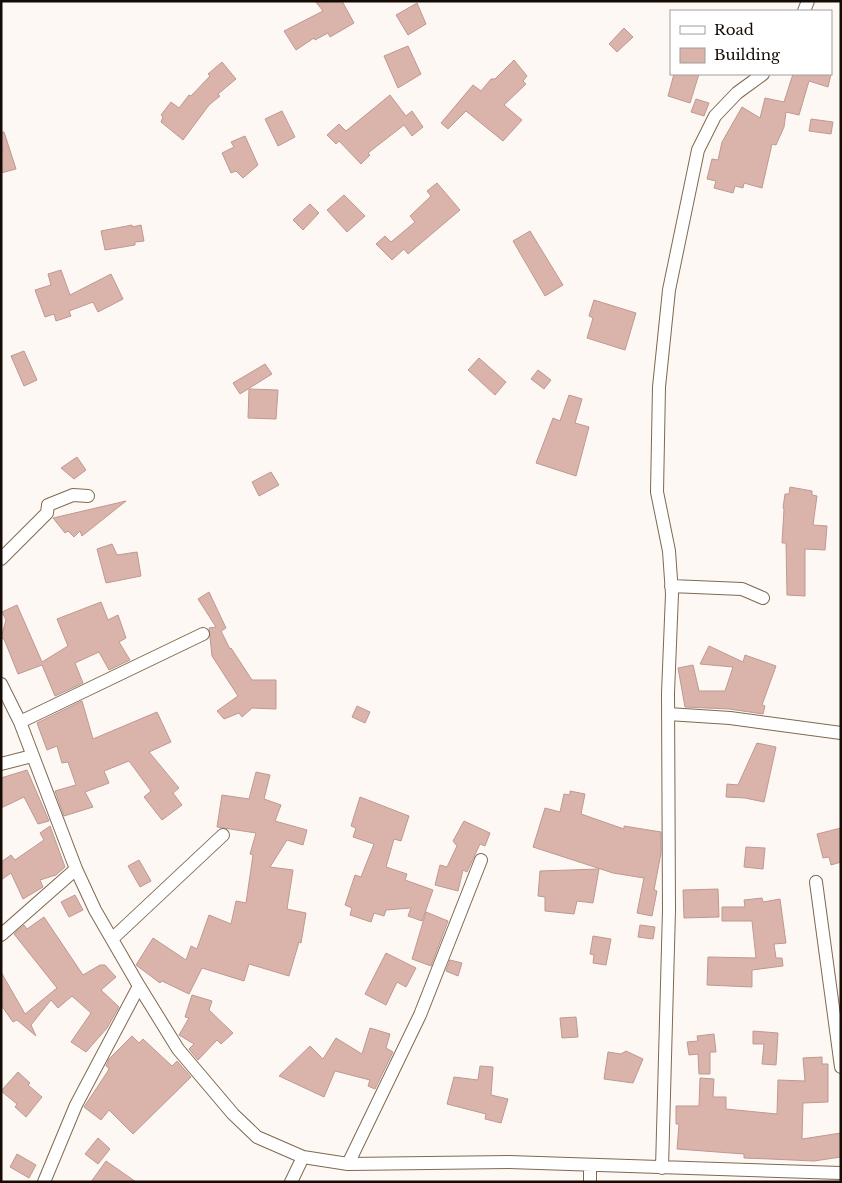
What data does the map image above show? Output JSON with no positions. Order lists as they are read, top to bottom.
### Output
{
  "legend": ["Road", "Building"]
}
